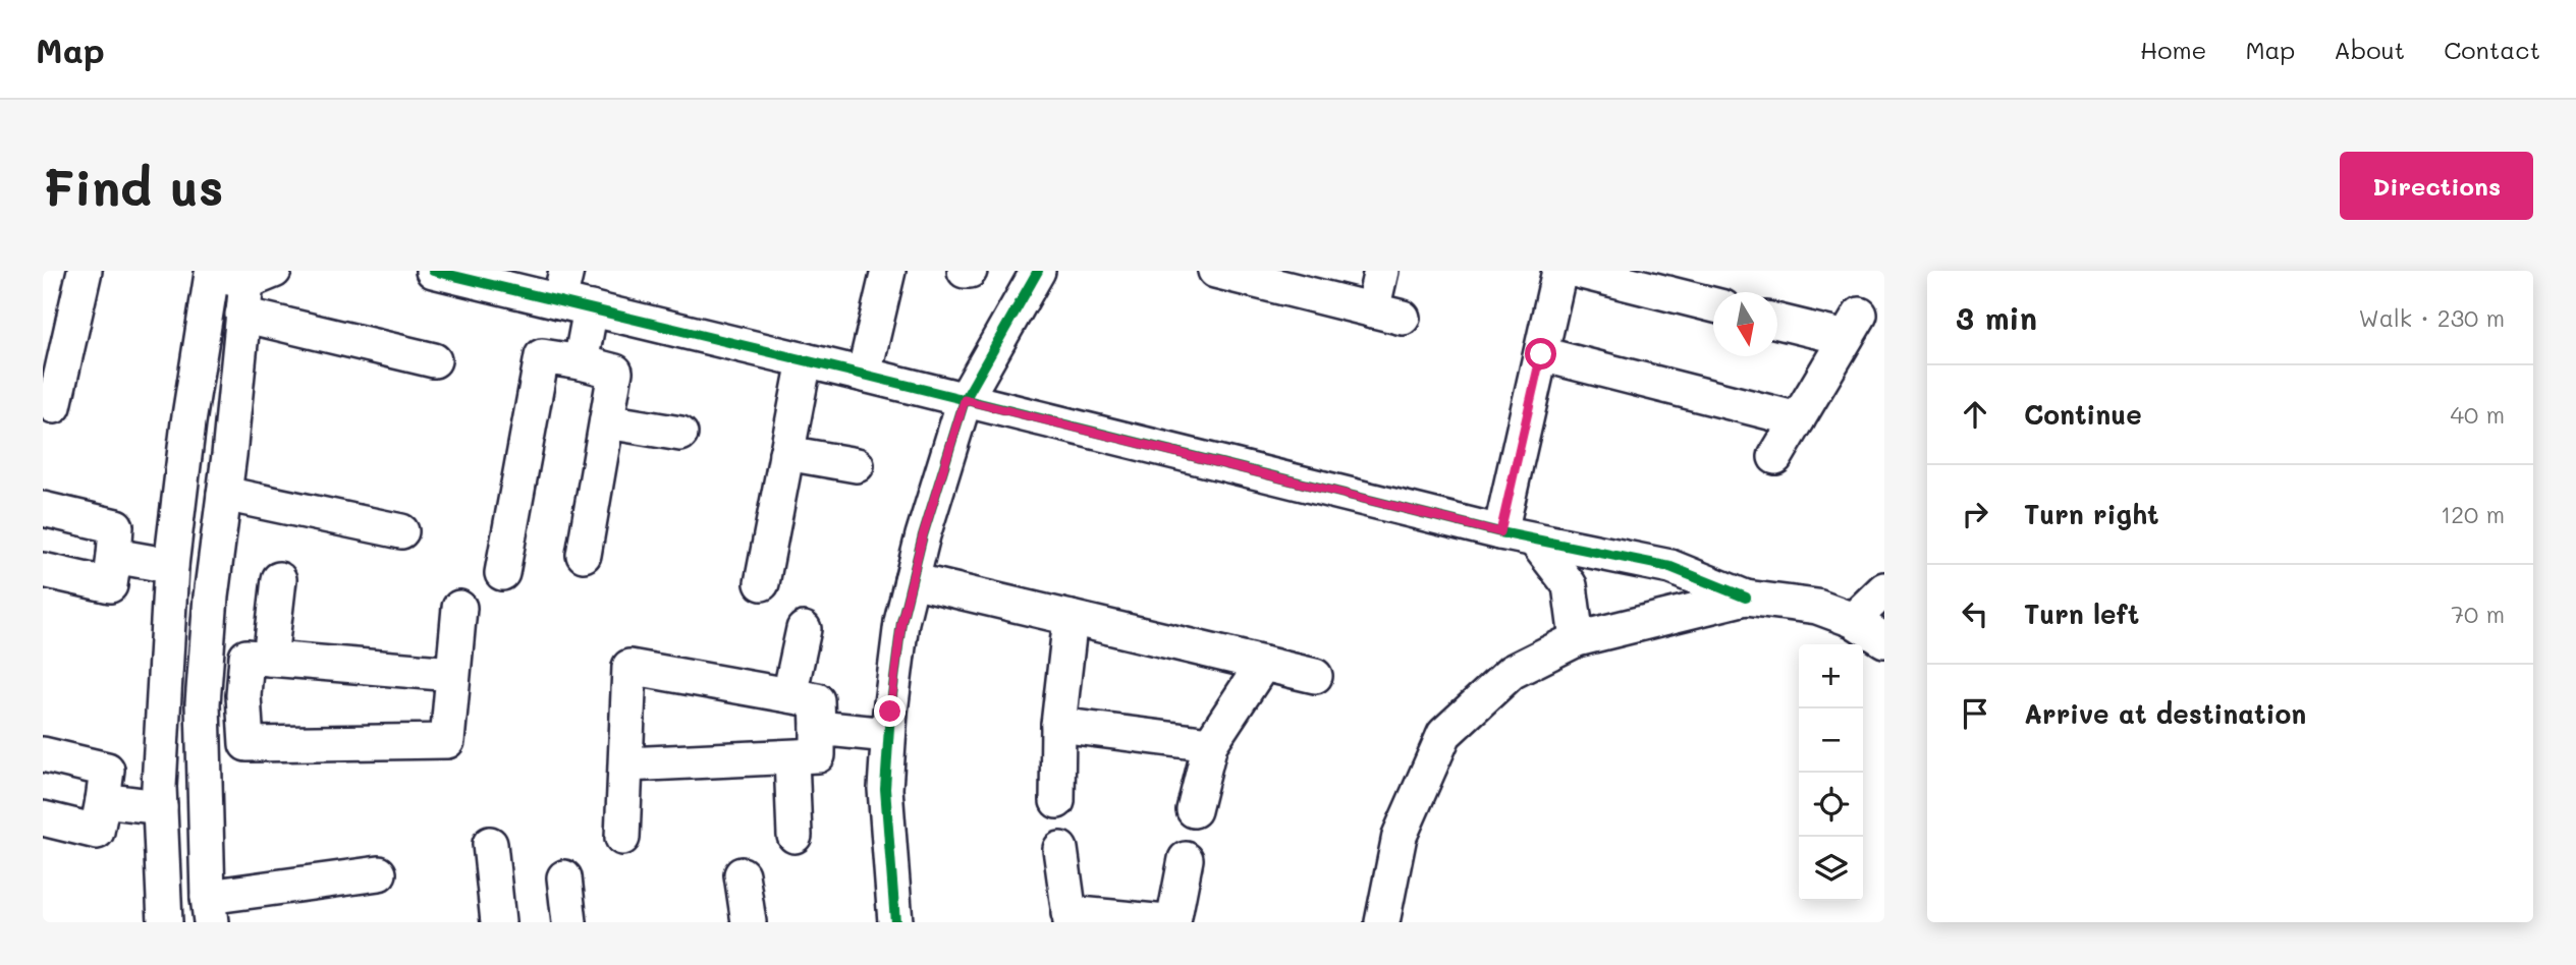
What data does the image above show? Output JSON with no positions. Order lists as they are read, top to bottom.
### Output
{
  "north": "bottom",
  "page": {
    "header": "Map",
    "nav": [
      "Home",
      "Map",
      "About",
      "Contact"
    ],
    "buttons": "Directions",
    "title": "Find us",
    "heading": ["3 min", "Walk · 230 m"],
    "list": [
      ["Continue", "40 m"],
      ["Turn right", "120 m"],
      ["Turn left", "70 m"],
      "Arrive at destination"
    ],
    "map_buttons": ["+", "−"]
  }
}
